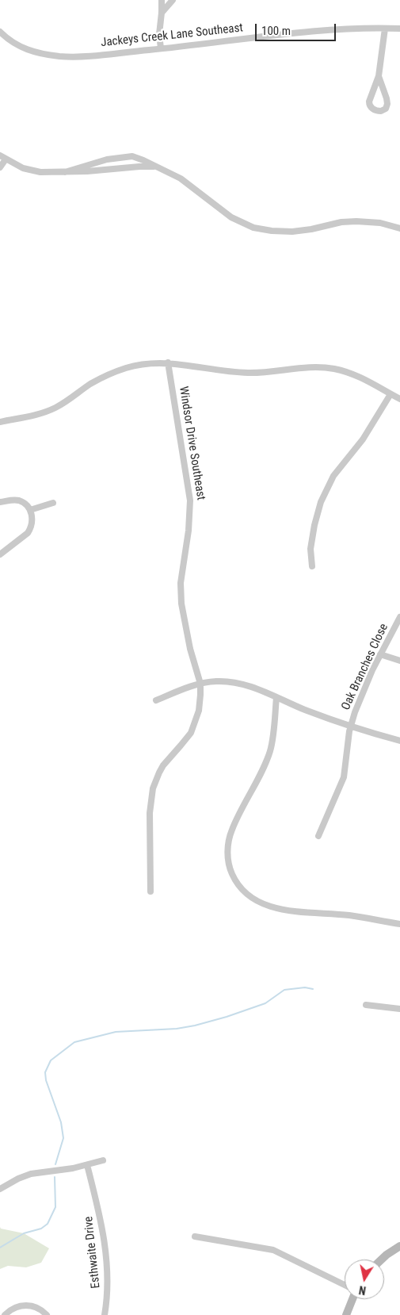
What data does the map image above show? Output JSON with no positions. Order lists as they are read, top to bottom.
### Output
{
  "streets": {
    "street": [
      "Jackeys Creek Lane Southeast",
      "Windsor Drive Southeast",
      "Oak Branches Close",
      "Esthwaite Drive"
    ]
  },
  "scale_bar": "100 m",
  "north": "bottom"
}
